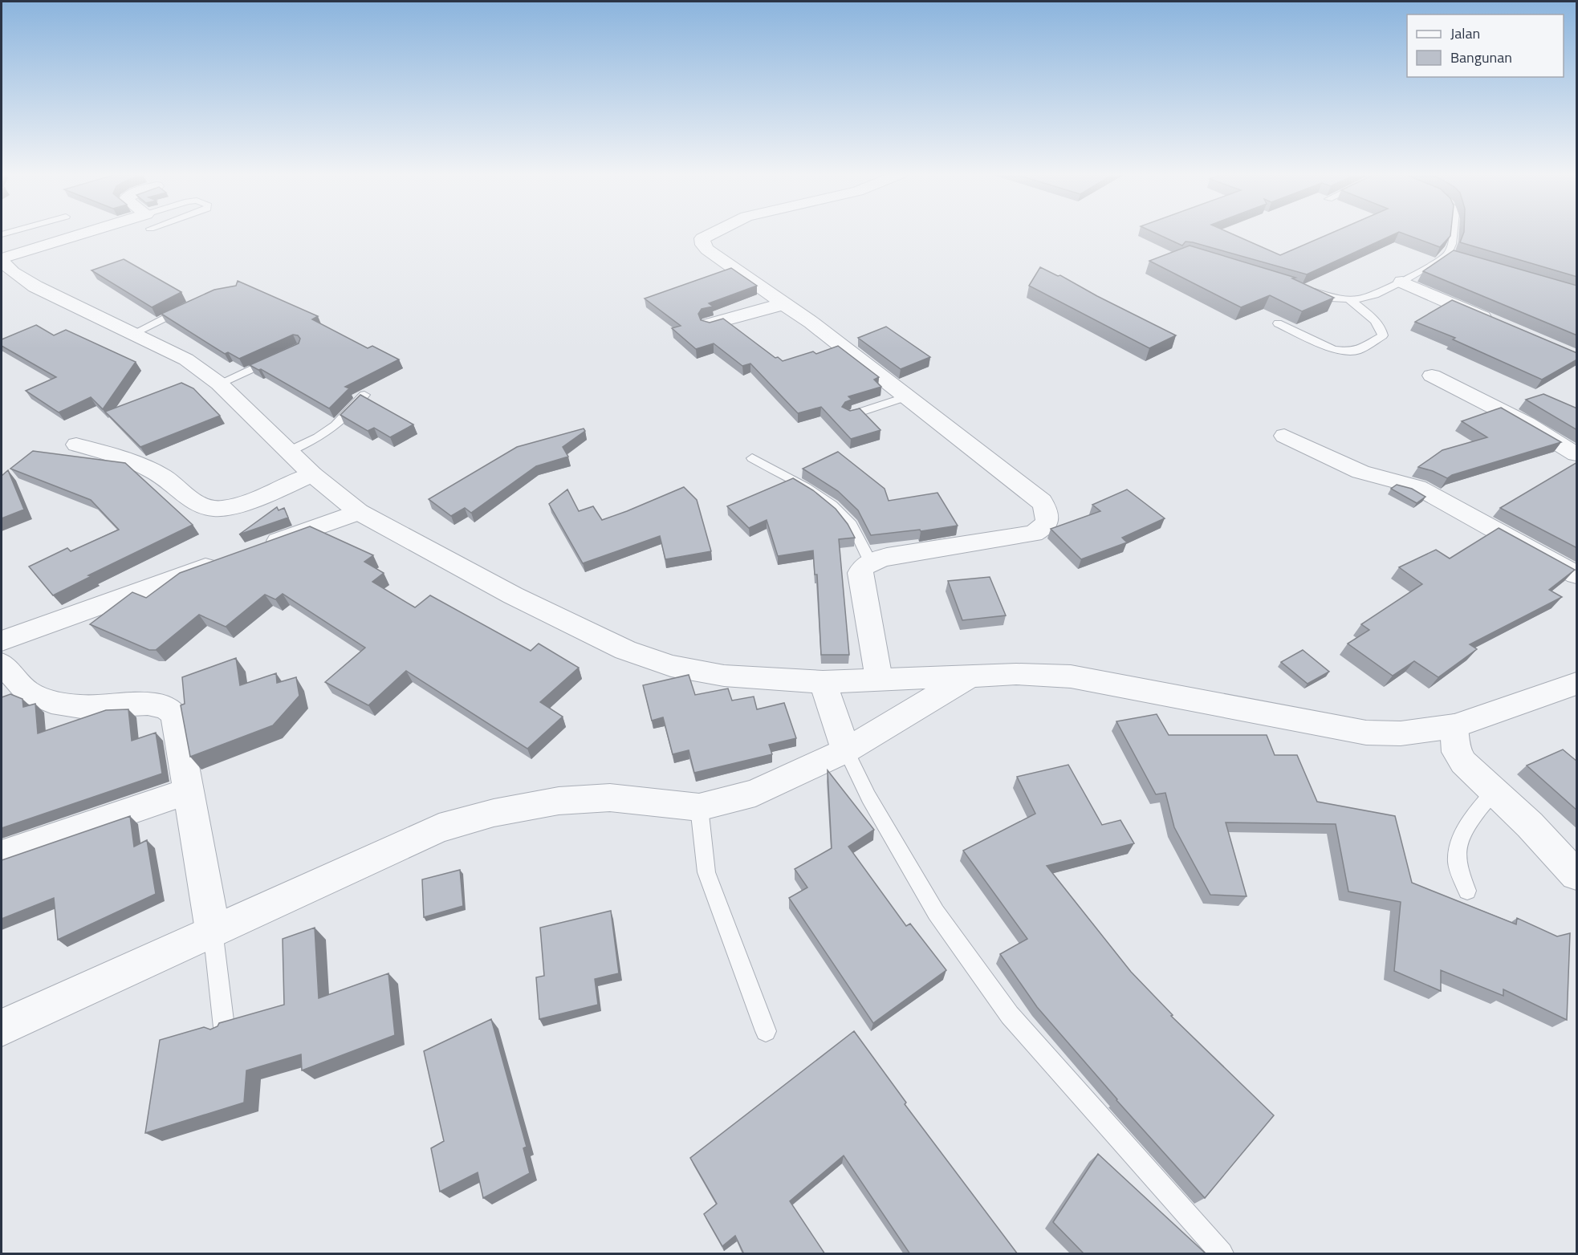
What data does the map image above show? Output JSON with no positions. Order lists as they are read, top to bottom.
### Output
{
  "legend": ["Jalan", "Bangunan"]
}
